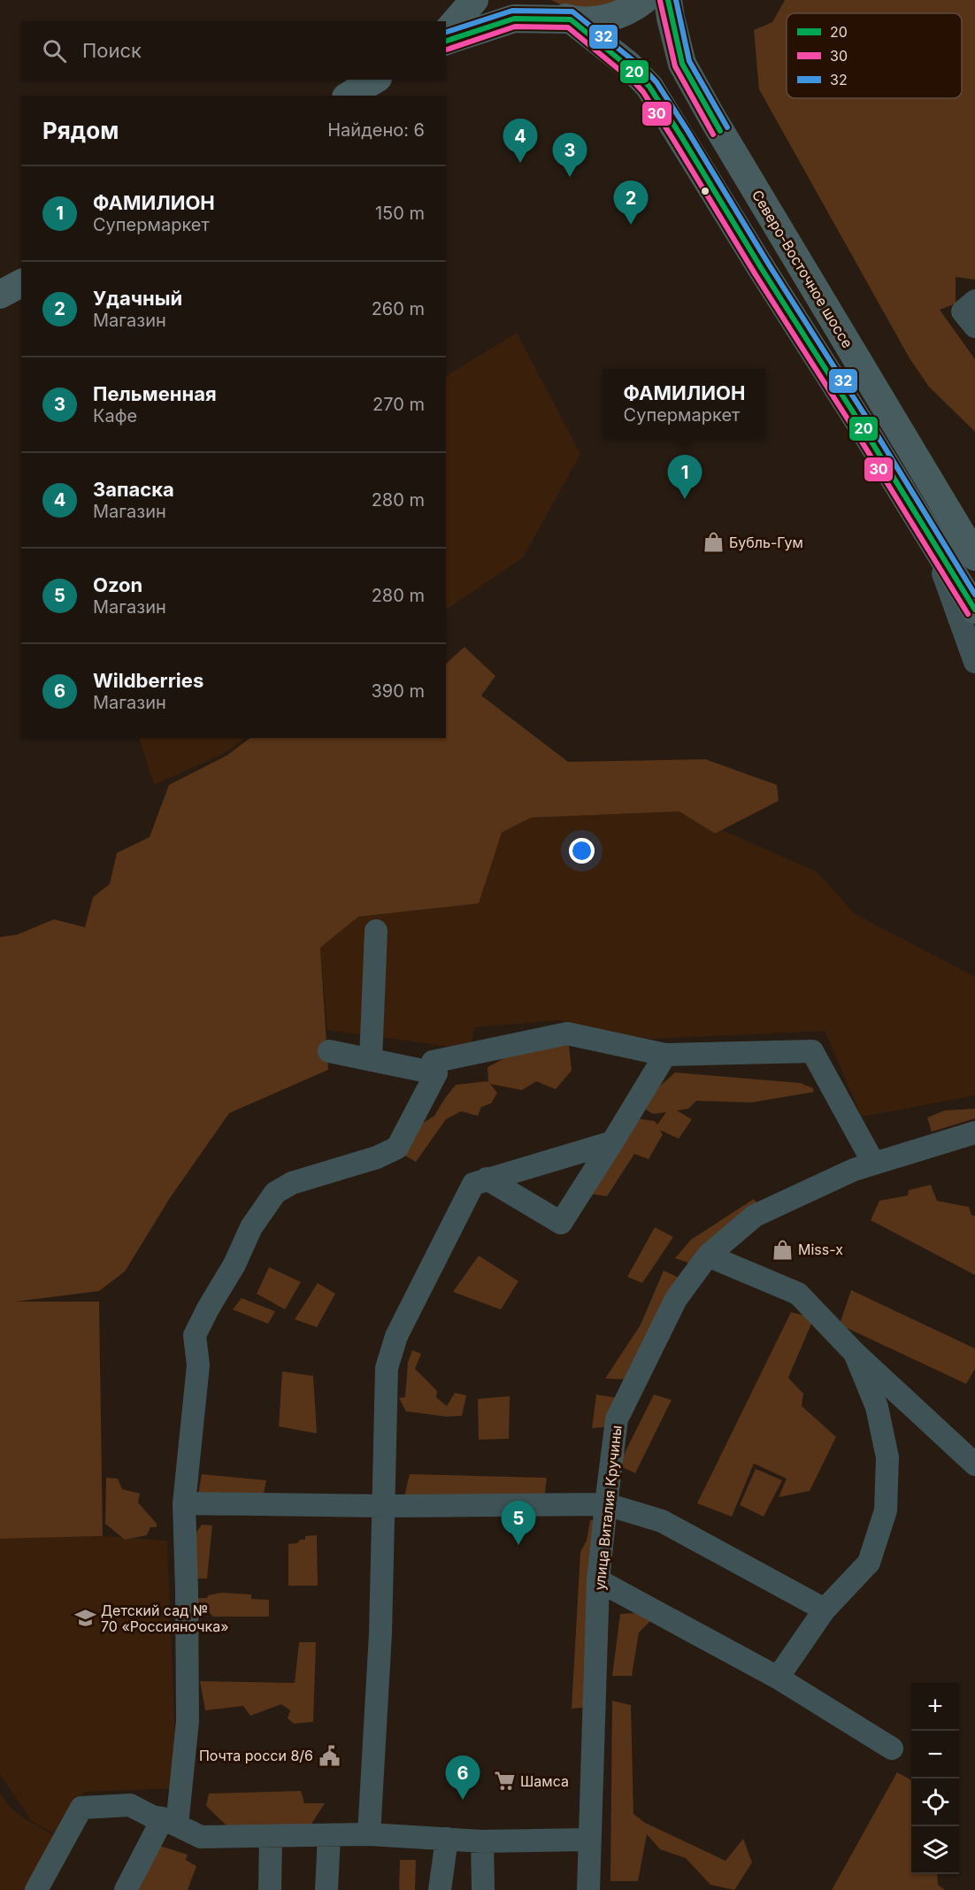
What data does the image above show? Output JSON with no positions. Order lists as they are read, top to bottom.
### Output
{
  "streets": {
    "main road": ["Северо-Восточное шоссе"],
    "street": ["улица Виталия Кручины"]
  },
  "places": {
    "shop": ["Бубль-Гум", "Miss-x"],
    "school or university": ["Детский сад № 70 «Россияночка»"],
    "public building": ["Почта росси 8/6"],
    "supermarket": ["Шамса"]
  },
  "lines": ["transit line 20", "transit line 32", "transit line 30"],
  "legend": ["20", "30", "32"],
  "page": {
    "search": "Поиск",
    "heading": ["Рядом", "Найдено: 6"],
    "pins": [
      "4",
      "3",
      "2",
      "1",
      "5",
      "6"
    ],
    "list": [
      {
        "mark": "1",
        "name": "ФАМИЛИОН",
        "note": "Супермаркет",
        "value": "150 m"
      },
      {
        "mark": "2",
        "name": "Удачный",
        "note": "Магазин",
        "value": "260 m"
      },
      {
        "mark": "3",
        "name": "Пельменная",
        "note": "Кафе",
        "value": "270 m"
      },
      {
        "mark": "4",
        "name": "Запаска",
        "note": "Магазин",
        "value": "280 m"
      },
      {
        "mark": "5",
        "name": "Ozon",
        "note": "Магазин",
        "value": "280 m"
      },
      {
        "mark": "6",
        "name": "Wildberries",
        "note": "Магазин",
        "value": "390 m"
      }
    ],
    "popup": ["ФАМИЛИОН", "Супермаркет"],
    "map_buttons": ["+", "−"]
  }
}
